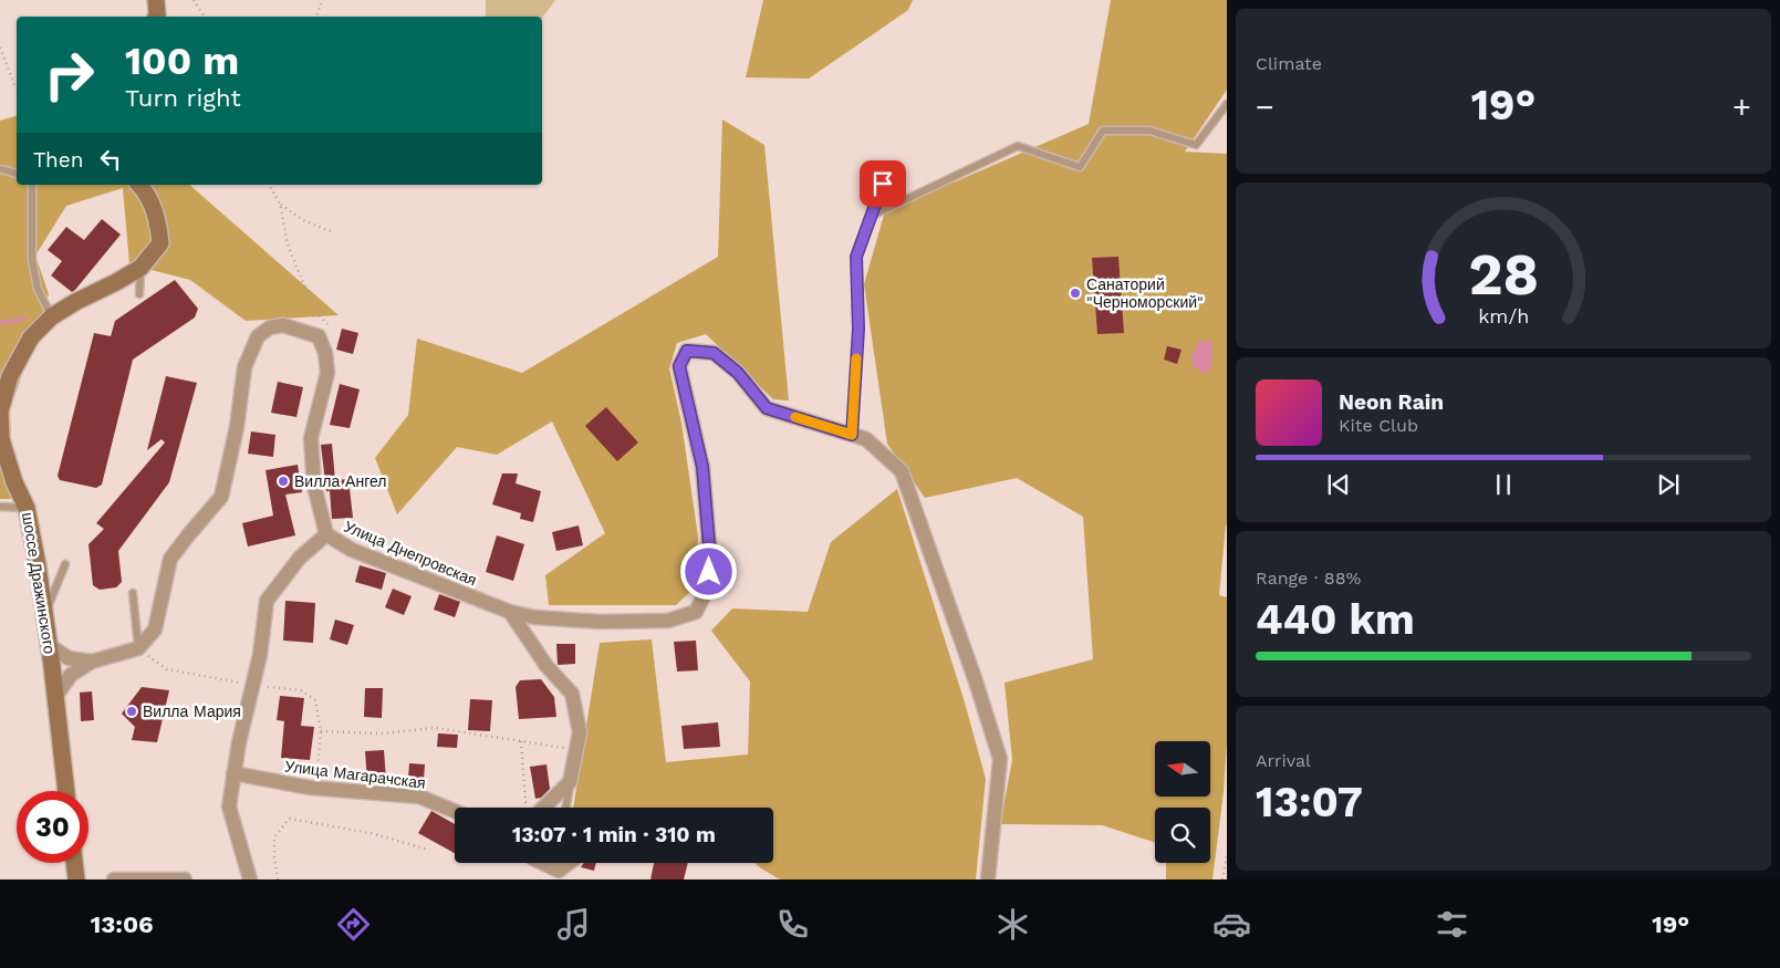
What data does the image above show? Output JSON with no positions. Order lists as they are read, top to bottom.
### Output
{
  "streets": {
    "main road": ["шоссе Дражинского"],
    "street": ["Улица Днепровская", "Улица Магарачская"]
  },
  "places": ["Санаторий \"Черноморский\"", "Вилла Ангел", "Вилла Мария"],
  "north": "left",
  "page": {
    "tile": [
      "Climate",
      ["Range · 88%", "440 km"],
      ["Arrival", "13:07"]
    ],
    "turn": ["100 m", "Turn right"],
    "heat": ["−", "19°", "+"],
    "then": "Then",
    "song": ["Neon Rain", "Kite Club"],
    "limit": "30",
    "trip": "13:07 · 1 min · 310 m",
    "tabs": ["13:06", "19°"],
    "gauge": ["28", "km/h"]
  }
}
